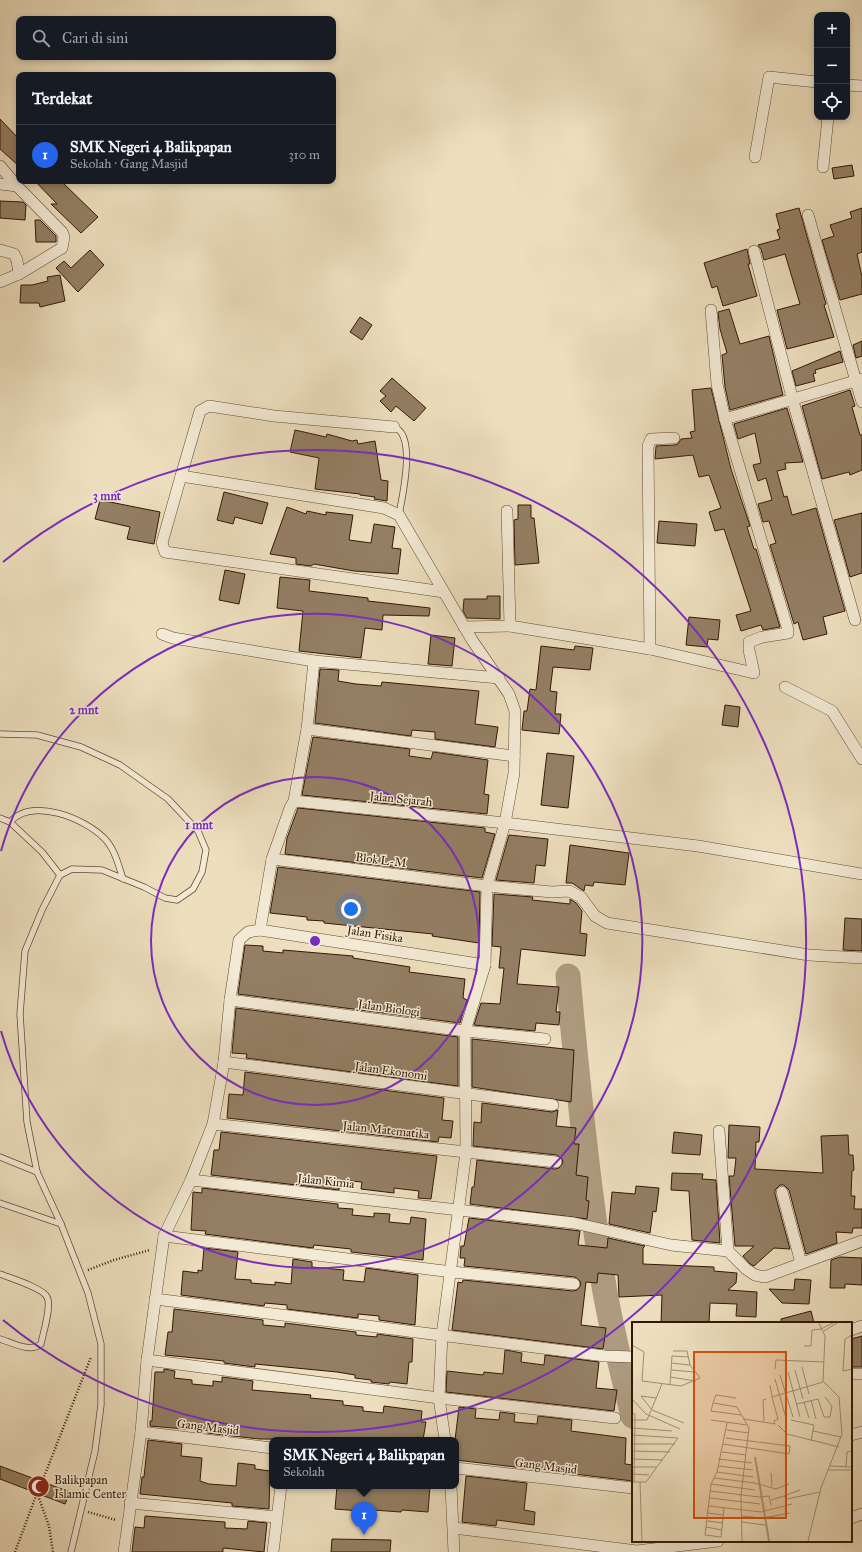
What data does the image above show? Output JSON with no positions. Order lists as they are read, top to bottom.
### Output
{
  "streets": {
    "street": [
      "Jalan Sejarah",
      "Blok L-M",
      "Jalan Fisika",
      "Jalan Biologi",
      "Jalan Ekonomi",
      "Jalan Matematika",
      "Jalan Kimia",
      "Gang Masjid"
    ]
  },
  "places": {
    "mosque": ["Balikpapan Islamic Center"]
  },
  "page": {
    "map_buttons": ["+", "−"],
    "search": "Cari di sini",
    "heading": "Terdekat",
    "list": [
      {
        "mark": "1",
        "name": "SMK Negeri 4 Balikpapan",
        "note": "Sekolah · Gang Masjid",
        "value": "310 m"
      }
    ],
    "popup": ["SMK Negeri 4 Balikpapan", "Sekolah"],
    "pins": "1"
  },
  "rings": ["3 mnt", "2 mnt", "1 mnt"]
}
